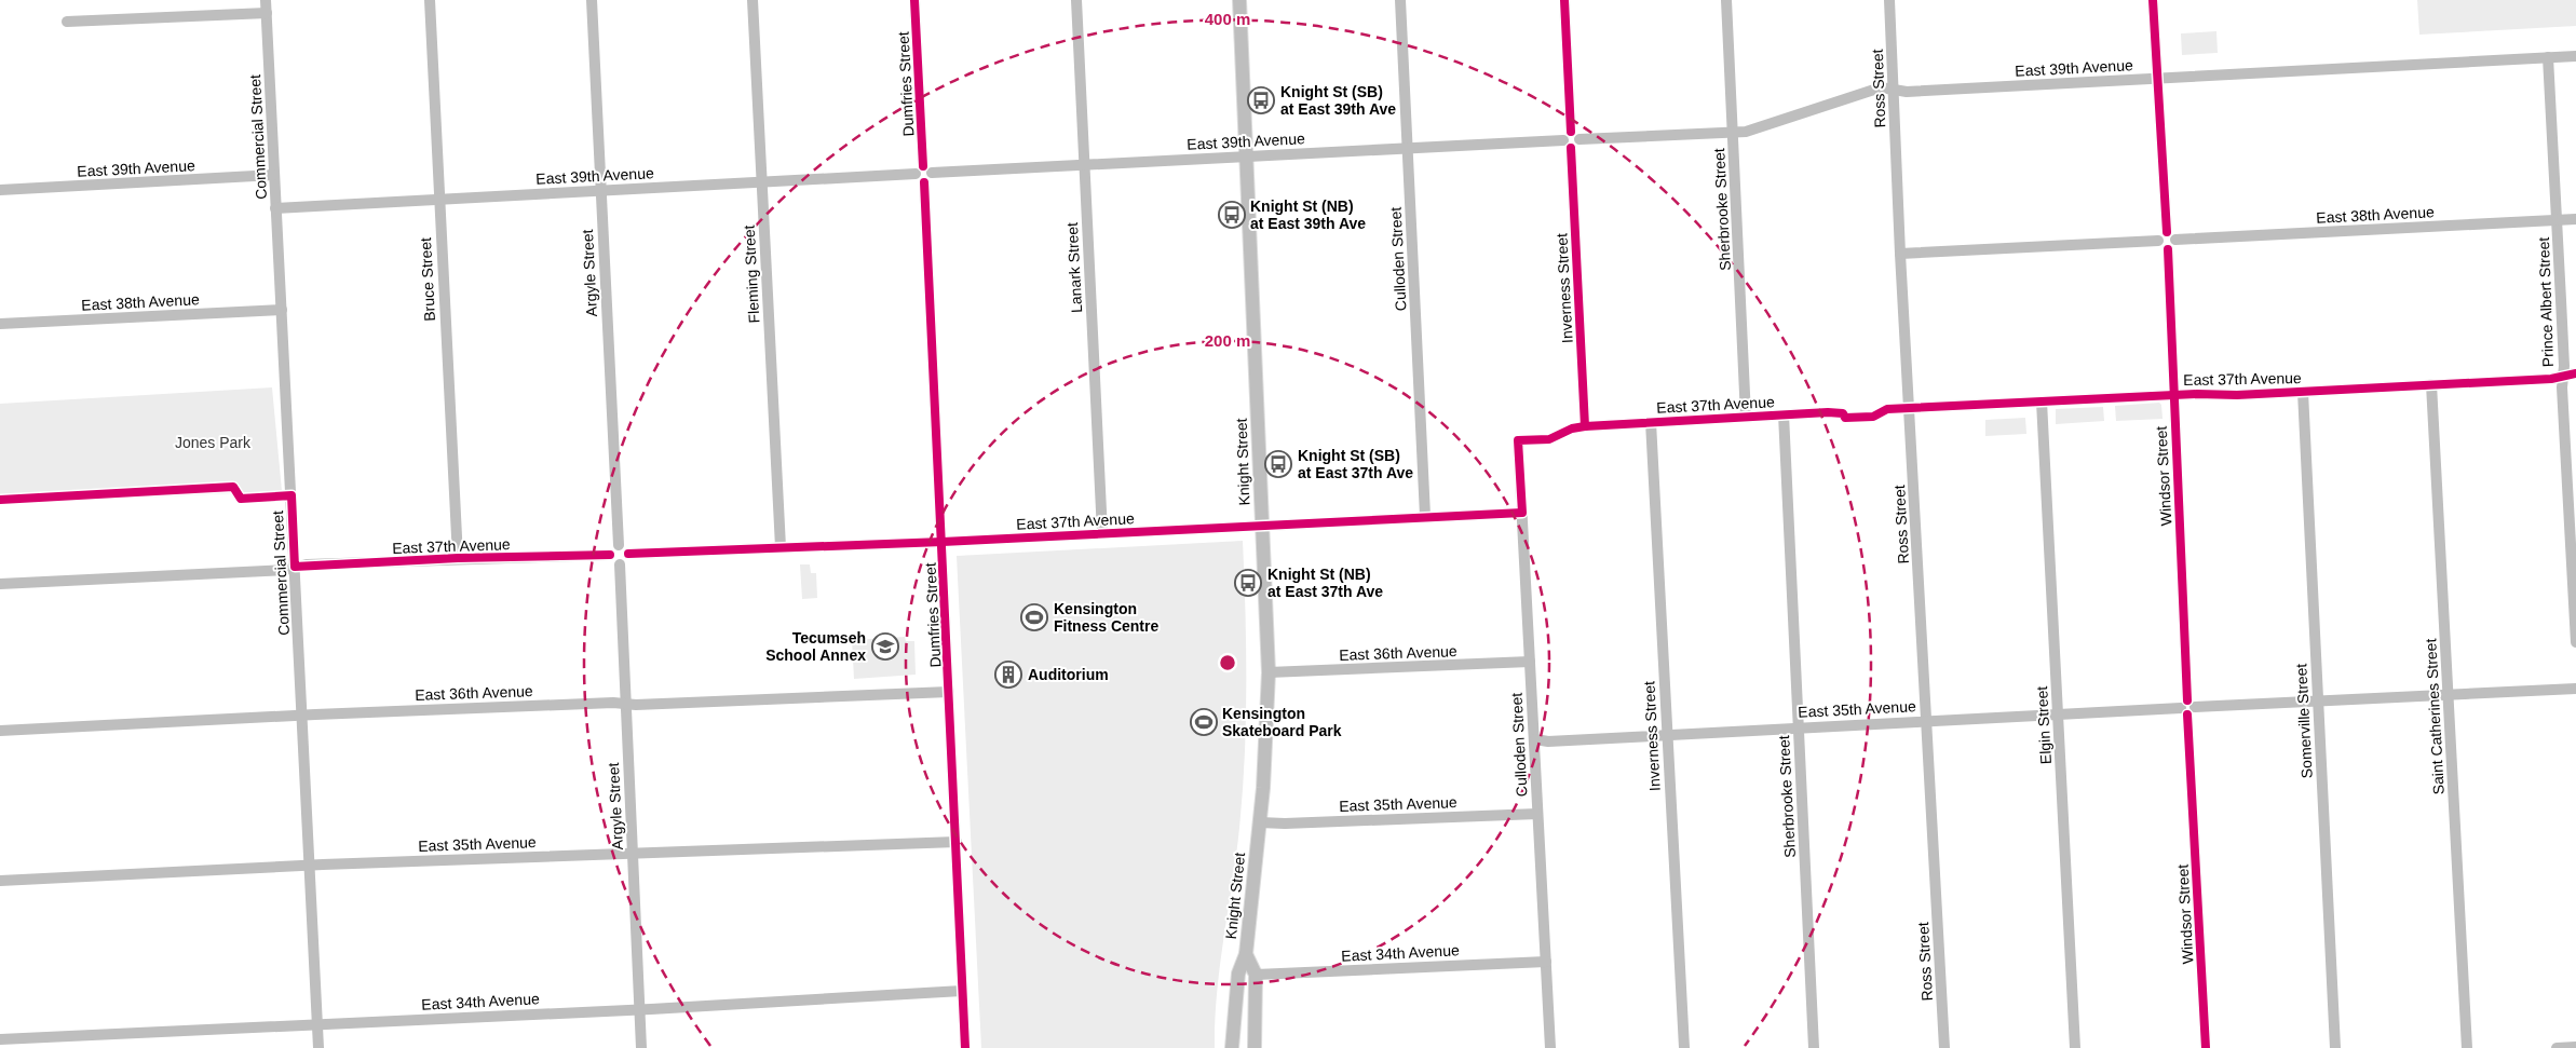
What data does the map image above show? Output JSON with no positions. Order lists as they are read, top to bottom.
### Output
{
  "streets": {
    "main road": ["Knight Street"],
    "street": [
      "East 39th Avenue",
      "Dumfries Street",
      "Ross Street",
      "Commercial Street",
      "Sherbrooke Street",
      "East 38th Avenue",
      "Culloden Street",
      "Lanark Street",
      "Argyle Street",
      "Fleming Street",
      "Bruce Street",
      "Inverness Street",
      "Prince Albert Street",
      "East 37th Avenue",
      "Windsor Street",
      "East 36th Avenue",
      "East 35th Avenue",
      "Saint Catherines Street",
      "Somerville Street",
      "Elgin Street",
      "East 34th Avenue"
    ]
  },
  "crossings": [
    ["East 39th Avenue", "Dumfries Street"],
    ["East 39th Avenue", "Ross Street"],
    ["East 39th Avenue", "Commercial Street"],
    ["East 39th Avenue", "Sherbrooke Street"],
    ["East 39th Avenue", "Culloden Street"],
    ["East 39th Avenue", "Lanark Street"],
    ["East 39th Avenue", "Argyle Street"],
    ["East 39th Avenue", "Fleming Street"],
    ["East 39th Avenue", "Bruce Street"],
    ["East 39th Avenue", "Inverness Street"],
    ["East 39th Avenue", "Prince Albert Street"],
    ["East 39th Avenue", "Knight Street"],
    ["Dumfries Street", "East 37th Avenue"],
    ["Dumfries Street", "East 36th Avenue"],
    ["Dumfries Street", "East 35th Avenue"],
    ["Dumfries Street", "East 34th Avenue"],
    ["Ross Street", "East 37th Avenue"],
    ["Ross Street", "East 35th Avenue"],
    ["Commercial Street", "East 38th Avenue"],
    ["Commercial Street", "East 37th Avenue"],
    ["Commercial Street", "East 36th Avenue"],
    ["Commercial Street", "East 35th Avenue"],
    ["Commercial Street", "East 34th Avenue"],
    ["Sherbrooke Street", "East 37th Avenue"],
    ["Sherbrooke Street", "East 35th Avenue"],
    ["East 38th Avenue", "Prince Albert Street"],
    ["East 38th Avenue", "Windsor Street"],
    ["Culloden Street", "East 37th Avenue"],
    ["Culloden Street", "East 36th Avenue"],
    ["Culloden Street", "East 35th Avenue"],
    ["Culloden Street", "East 34th Avenue"],
    ["Lanark Street", "East 37th Avenue"],
    ["Argyle Street", "East 37th Avenue"],
    ["Argyle Street", "East 36th Avenue"],
    ["Argyle Street", "East 35th Avenue"],
    ["Argyle Street", "East 34th Avenue"],
    ["Fleming Street", "East 37th Avenue"],
    ["Bruce Street", "East 37th Avenue"],
    ["Inverness Street", "East 37th Avenue"],
    ["Inverness Street", "East 35th Avenue"],
    ["Prince Albert Street", "East 37th Avenue"],
    ["East 37th Avenue", "Knight Street"],
    ["East 37th Avenue", "Windsor Street"],
    ["East 37th Avenue", "Saint Catherines Street"],
    ["East 37th Avenue", "Somerville Street"],
    ["East 37th Avenue", "Elgin Street"],
    ["Knight Street", "East 36th Avenue"],
    ["Knight Street", "East 35th Avenue"],
    ["Knight Street", "East 34th Avenue"],
    ["Windsor Street", "East 35th Avenue"],
    ["East 35th Avenue", "Saint Catherines Street"],
    ["East 35th Avenue", "Somerville Street"],
    ["East 35th Avenue", "Elgin Street"]
  ],
  "parks": ["Jones Park"],
  "places": {
    "bus stop": [
      "Knight St (SB) at East 39th Ave",
      "Knight St (NB) at East 39th Ave",
      "Knight St (SB) at East 37th Ave",
      "Knight St (NB) at East 37th Ave"
    ],
    "sports": ["Kensington Fitness Centre", "Kensington Skateboard Park"],
    "school or university": ["Tecumseh School Annex"],
    "building": ["Auditorium"]
  },
  "rings": ["400 m", "200 m"]
}
